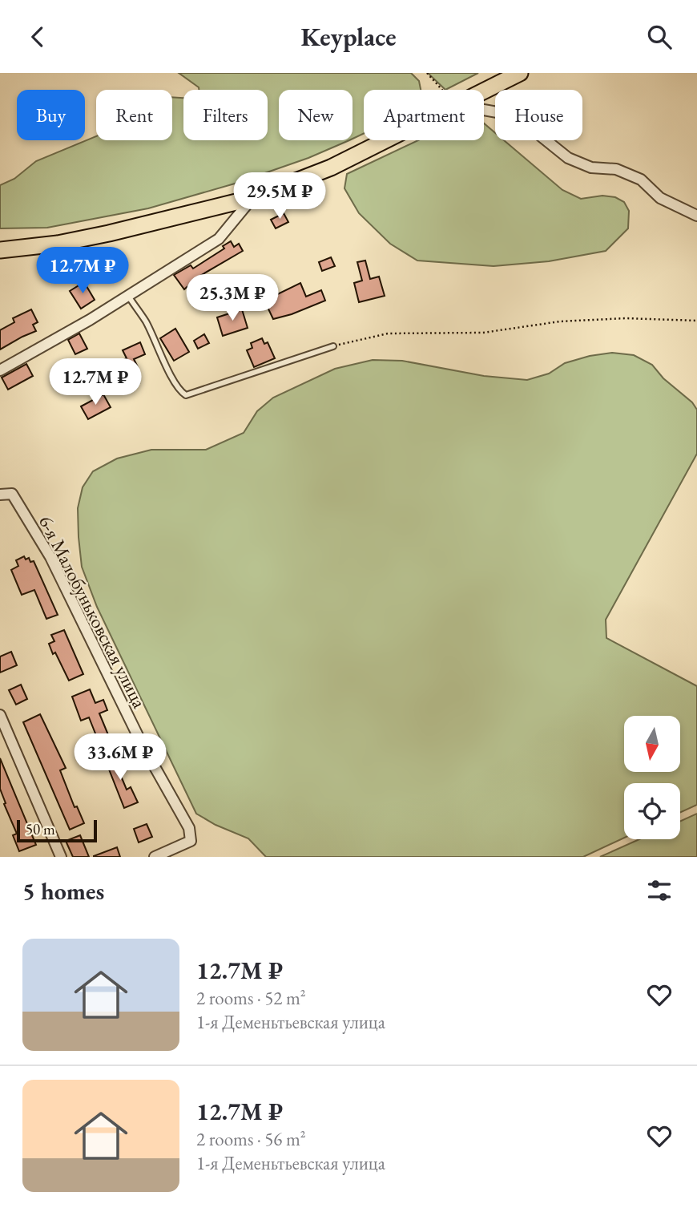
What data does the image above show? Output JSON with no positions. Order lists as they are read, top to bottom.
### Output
{
  "streets": {
    "street": ["6-я Малобуньковская улица"]
  },
  "scale_bar": "50 m",
  "north": "bottom",
  "page": {
    "header": "Keyplace",
    "chip": [
      "Buy",
      "Rent",
      "Filters",
      "New",
      "Apartment",
      "House"
    ],
    "price": [
      "29.5M ₽",
      "12.7M ₽",
      "25.3M ₽",
      "12.7M ₽",
      "33.6M ₽"
    ],
    "scale": "50 m",
    "heading": "5 homes",
    "list": [
      {
        "name": "12.7M ₽",
        "note": "2 rooms · 52 m² · 1-я Деменьтьевская улица"
      },
      {
        "name": "12.7M ₽",
        "note": "2 rooms · 56 m² · 1-я Деменьтьевская улица"
      }
    ]
  }
}
